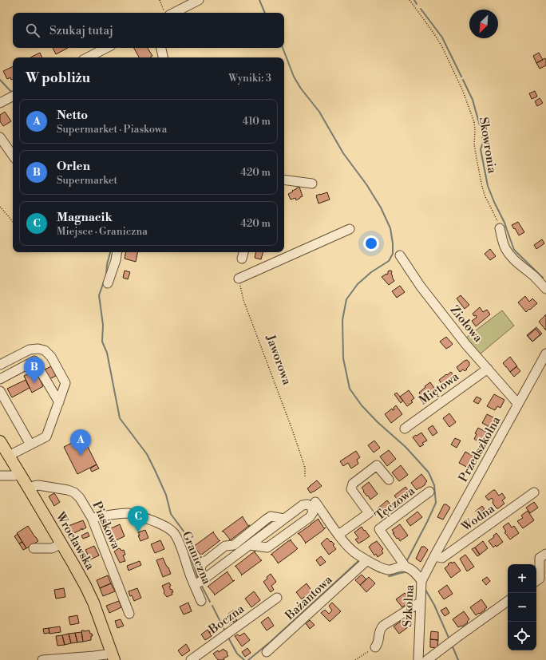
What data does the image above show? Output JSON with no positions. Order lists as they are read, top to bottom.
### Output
{
  "streets": {
    "main road": ["Wrocławska"],
    "street": [
      "Ziołowa",
      "Miętowa",
      "Przedszkolna",
      "Tęczowa",
      "Wodna",
      "Piaskowa",
      "Graniczna",
      "Bażantowa",
      "Szkolna",
      "Boczna"
    ],
    "path": ["Skowronia", "Jaworowa"]
  },
  "crossings": [
    ["Ziołowa", "Miętowa"],
    ["Ziołowa", "Przedszkolna"],
    ["Przedszkolna", "Wodna"],
    ["Przedszkolna", "Szkolna"],
    ["Wodna", "Szkolna"],
    ["Piaskowa", "Wrocławska"],
    ["Piaskowa", "Graniczna"]
  ],
  "north": "bottom left",
  "page": {
    "search": "Szukaj tutaj",
    "heading": ["W pobliżu", "Wyniki: 3"],
    "list": [
      {
        "mark": "A",
        "name": "Netto",
        "note": "Supermarket · Piaskowa",
        "value": "410 m"
      },
      {
        "mark": "B",
        "name": "Orlen",
        "note": "Supermarket",
        "value": "420 m"
      },
      {
        "mark": "C",
        "name": "Magnacik",
        "note": "Miejsce · Graniczna",
        "value": "420 m"
      }
    ],
    "pins": ["B", "A", "C"],
    "map_buttons": ["+", "−"]
  }
}
